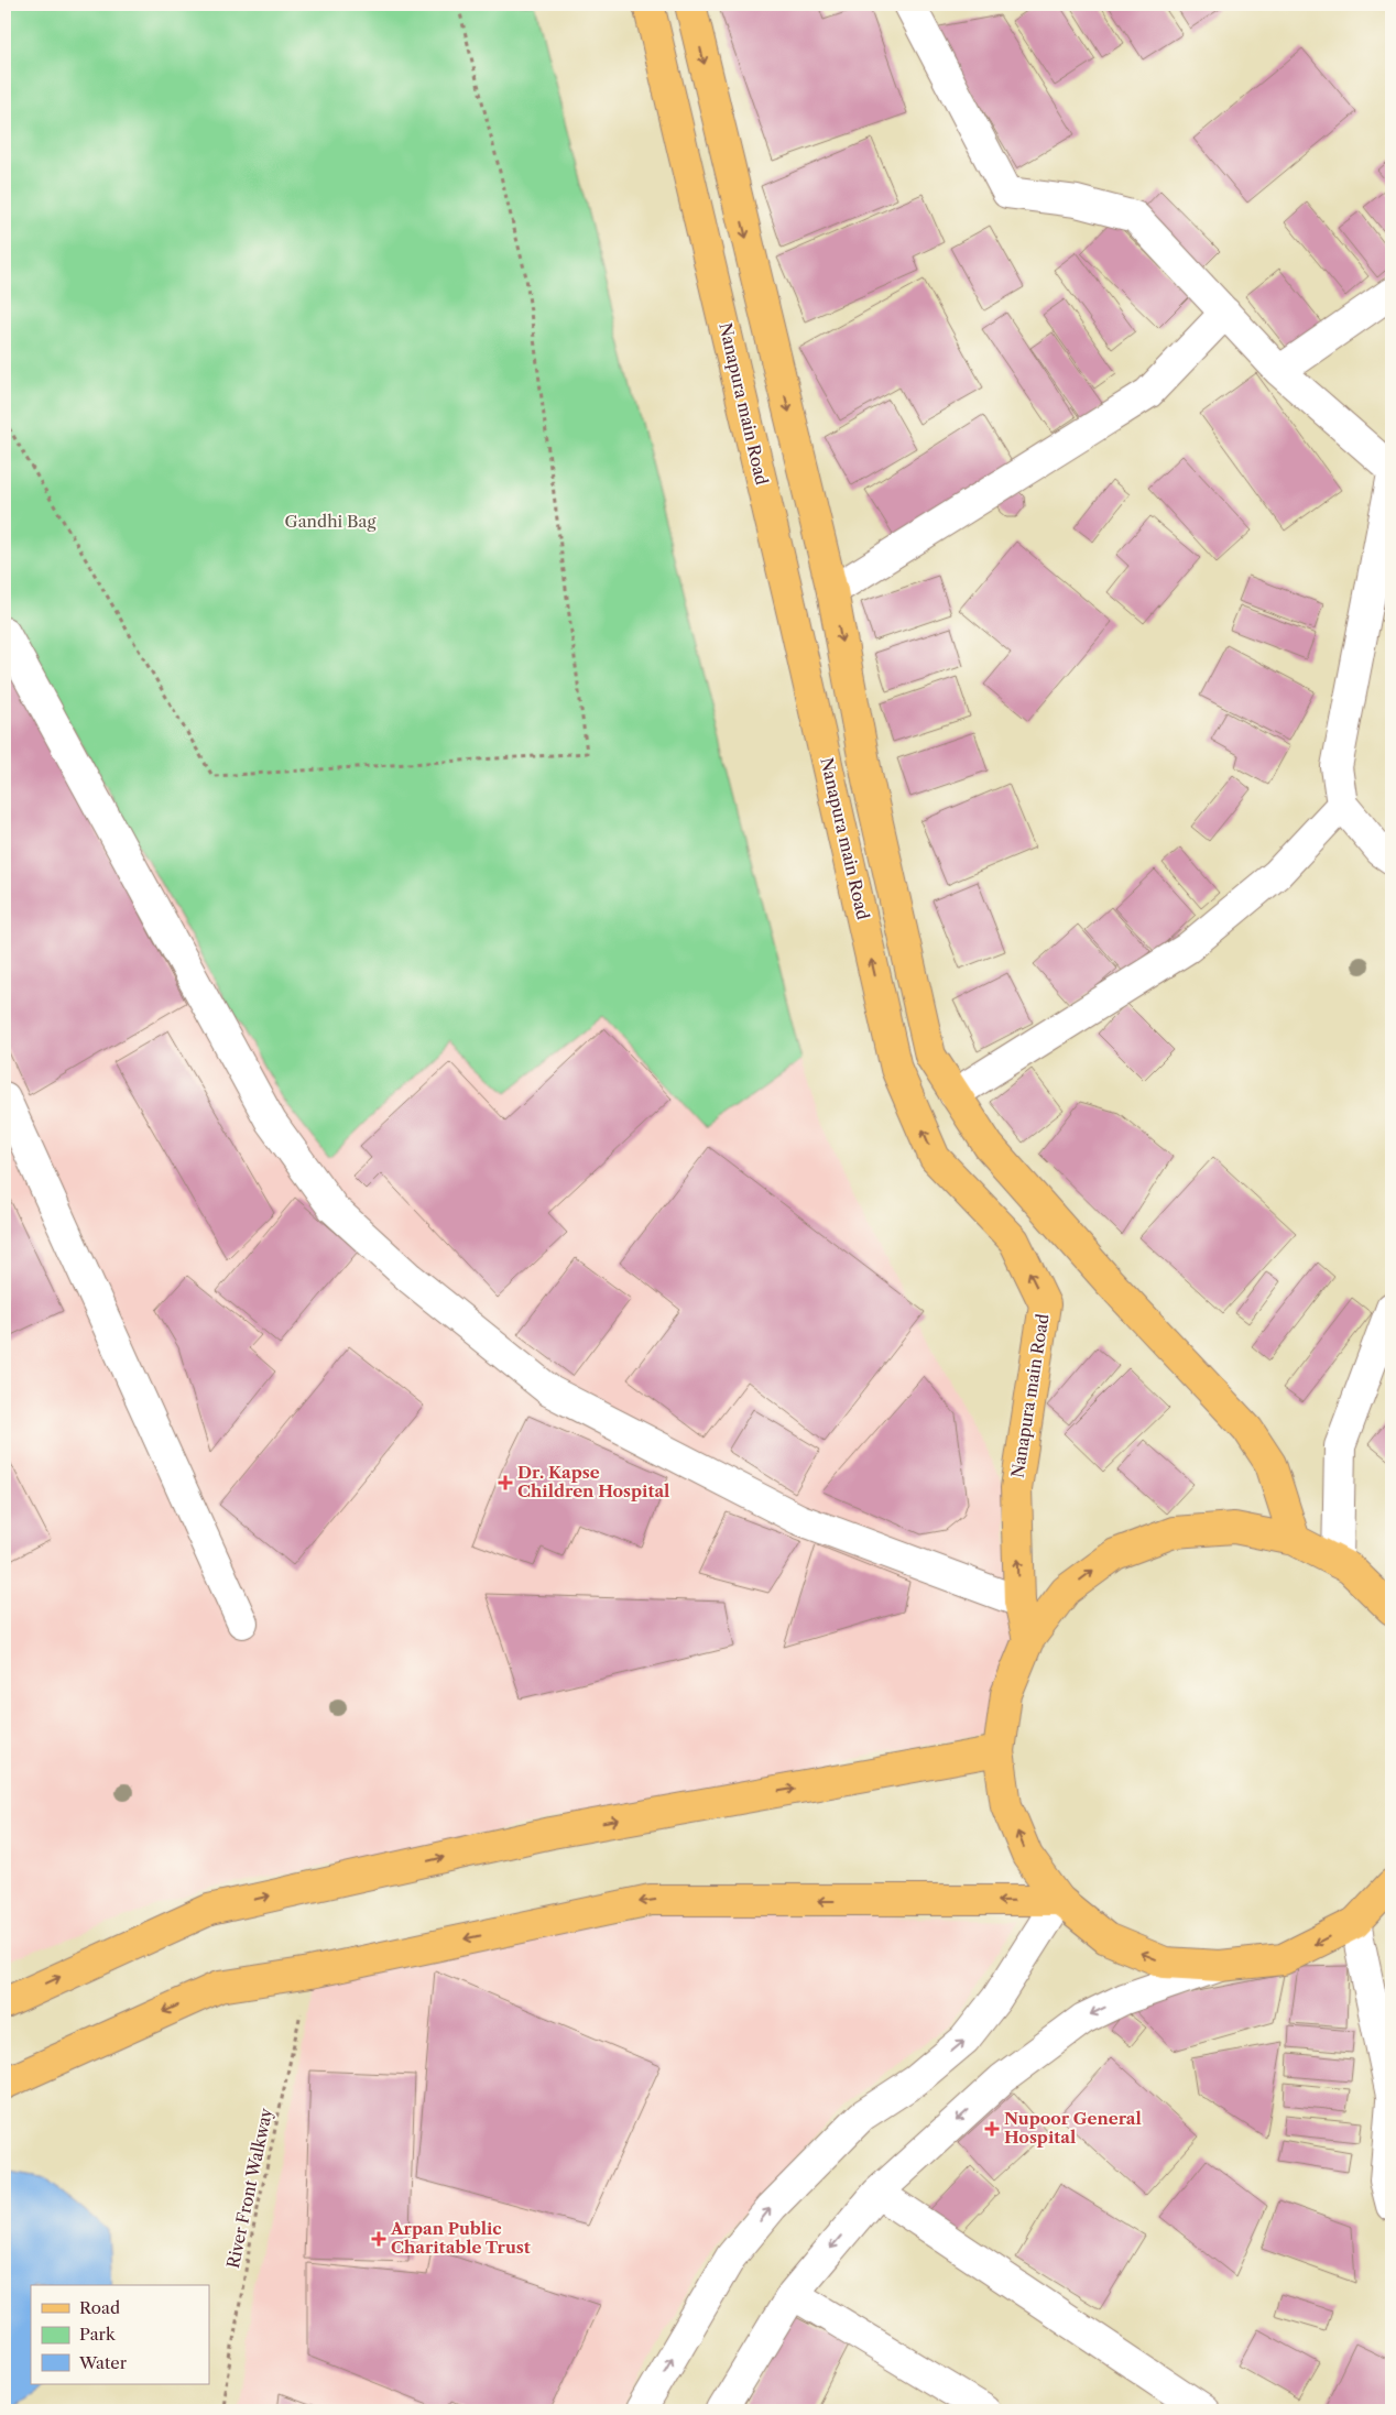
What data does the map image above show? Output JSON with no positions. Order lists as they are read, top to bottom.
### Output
{
  "streets": {
    "main road": ["Nanapura main Road"],
    "path": ["River Front Walkway"]
  },
  "parks": ["Gandhi Bag"],
  "places": {
    "health": ["Dr. Kapse Children Hospital", "Nupoor General Hospital", "Arpan Public Charitable Trust"]
  },
  "legend": ["Road", "Park", "Water"]
}
